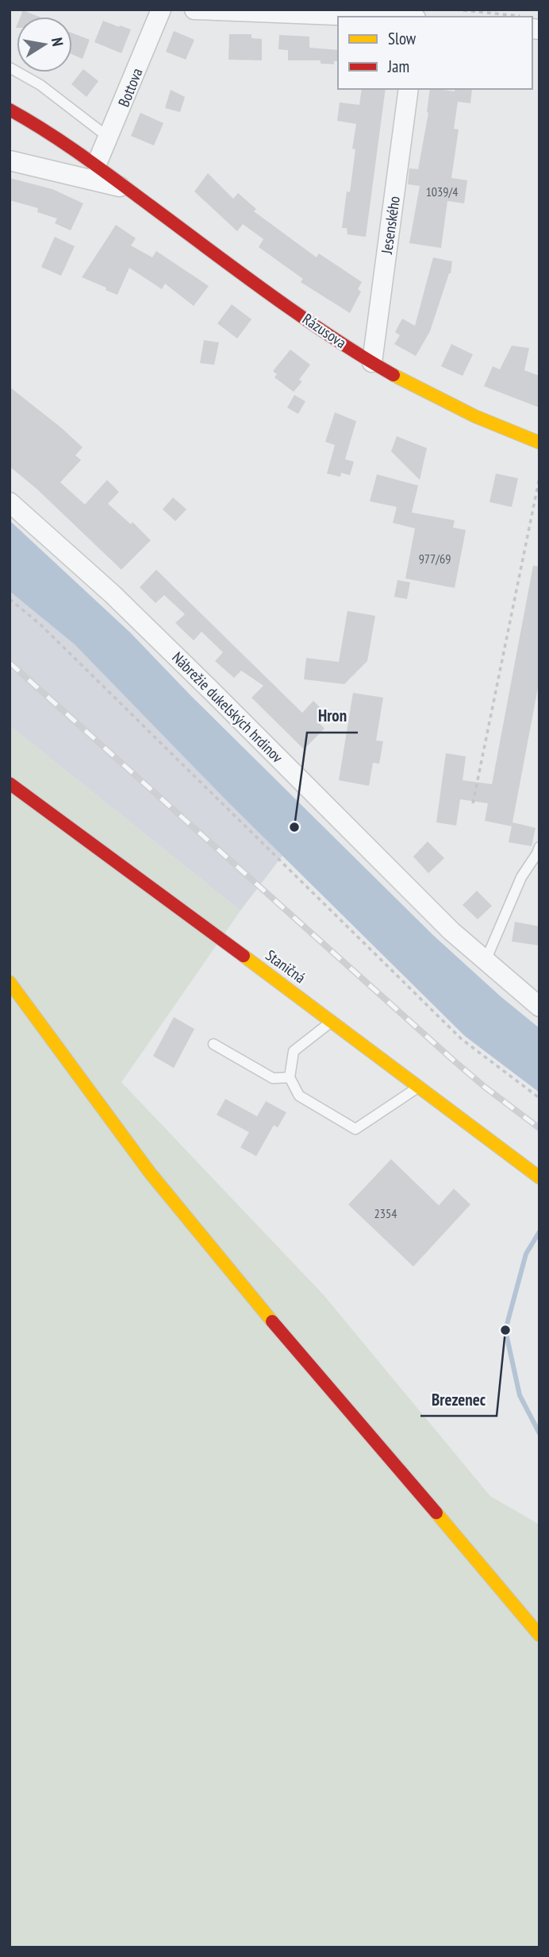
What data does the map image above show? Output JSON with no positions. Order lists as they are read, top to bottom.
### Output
{
  "streets": {
    "main road": ["Rázusova", "Staničná"],
    "street": ["Bottova", "Jesenského", "Nábrežie dukelských hrdinov"]
  },
  "crossings": [
    ["Bottova", "Rázusova"],
    ["Jesenského", "Rázusova"]
  ],
  "places": ["Hron", "Brezenec"],
  "house_numbers": ["1039/4", "977/69", "2354"],
  "legend": ["Slow", "Jam"],
  "north": "right"
}
